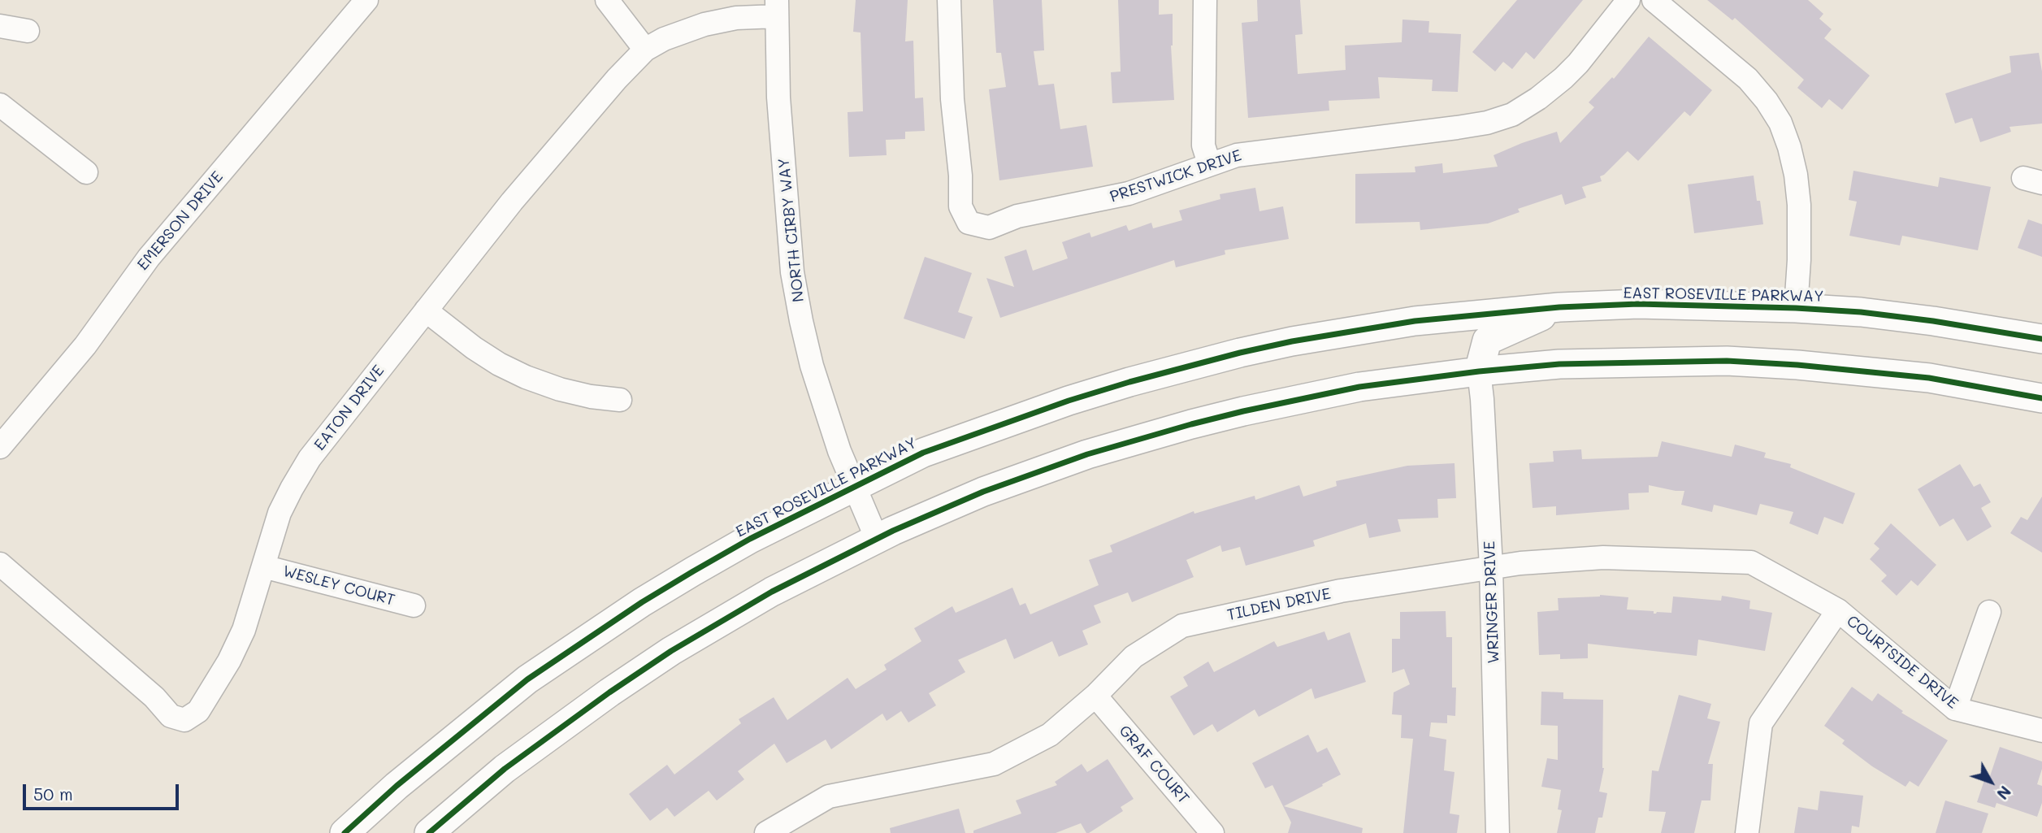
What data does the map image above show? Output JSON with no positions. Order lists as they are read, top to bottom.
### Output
{
  "streets": {
    "main road": ["EAST ROSEVILLE PARKWAY"],
    "street": [
      "PRESTWICK DRIVE",
      "EMERSON DRIVE",
      "NORTH CIRBY WAY",
      "EATON DRIVE",
      "WESLEY COURT",
      "WRINGER DRIVE",
      "TILDEN DRIVE",
      "COURTSIDE DRIVE",
      "GRAF COURT"
    ]
  },
  "crossings": [
    ["NORTH CIRBY WAY", "EAST ROSEVILLE PARKWAY"],
    ["NORTH CIRBY WAY", "EATON DRIVE"],
    ["EATON DRIVE", "WESLEY COURT"],
    ["WRINGER DRIVE", "TILDEN DRIVE"],
    ["TILDEN DRIVE", "COURTSIDE DRIVE"],
    ["TILDEN DRIVE", "GRAF COURT"]
  ],
  "scale_bar": "50 m",
  "north": "bottom right"
}
